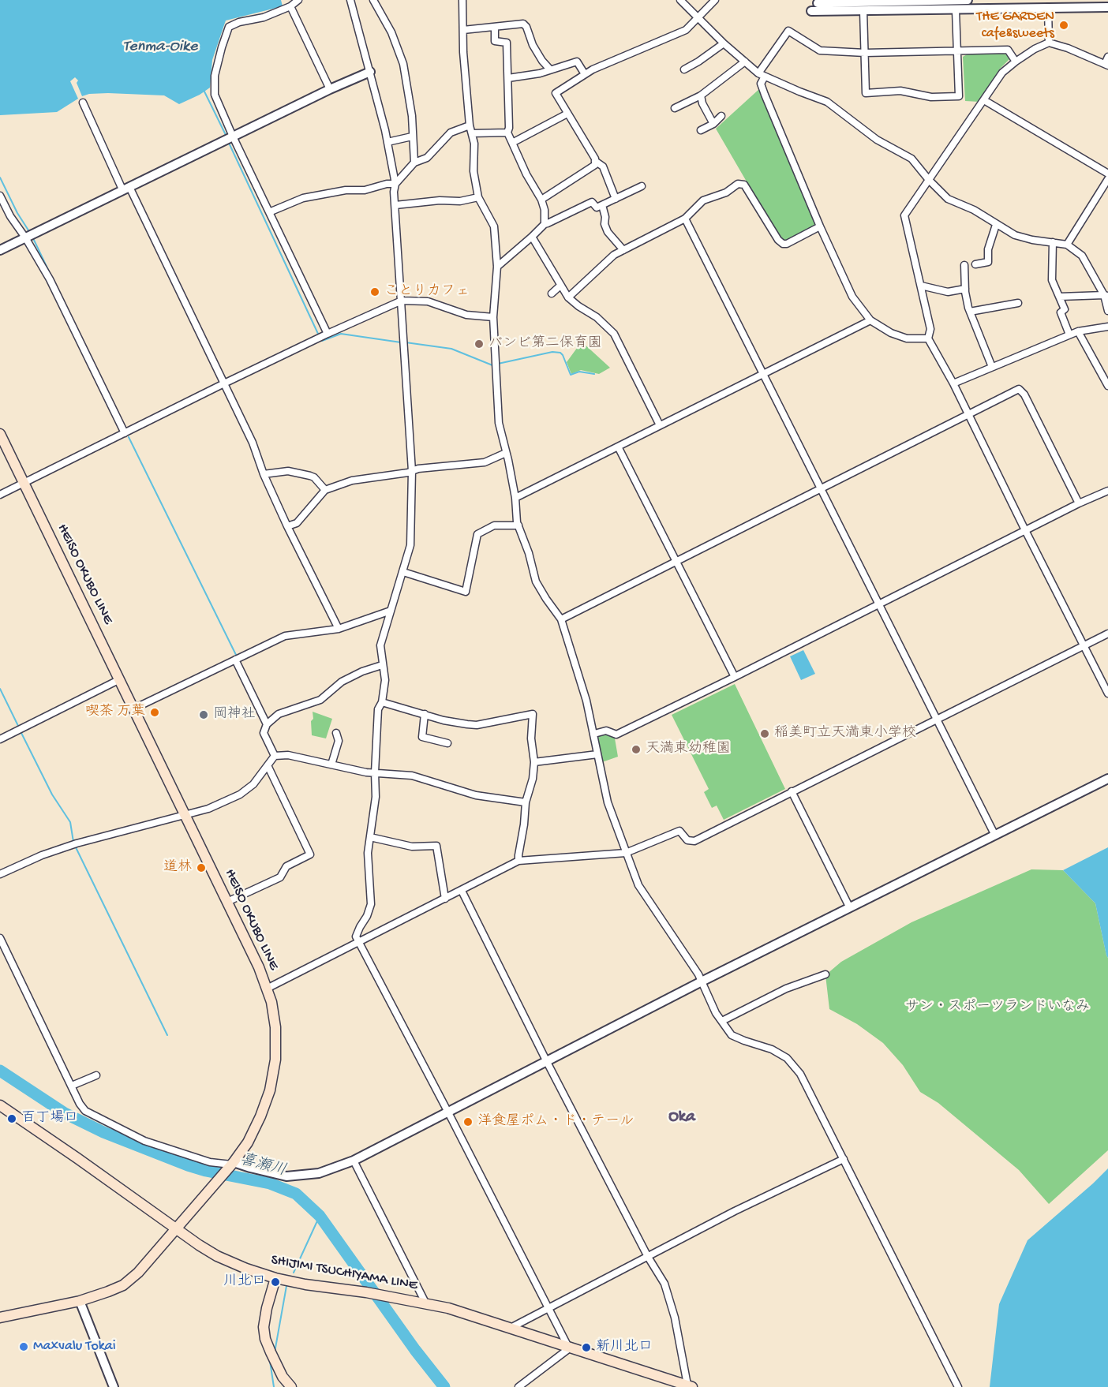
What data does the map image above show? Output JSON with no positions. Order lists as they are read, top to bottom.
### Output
{
  "streets": {
    "main road": ["HEISO OKUBO LINE", "SHIJIMI TSUCHIYAMA LINE"]
  },
  "crossings": [
    ["HEISO OKUBO LINE", "SHIJIMI TSUCHIYAMA LINE"]
  ],
  "districts": ["Oka"],
  "water": ["Tenma-Oike", "喜瀬川"],
  "parks": ["サン・スポーツランドいなみ"],
  "places": [
    "THE GARDEN cafe&sweets",
    "ことりカフェ",
    "バンビ第二保育園",
    "喫茶 万葉",
    "岡神社",
    "稲美町立天満東小学校",
    "天満東幼稚園",
    "道林",
    "百丁場口",
    "洋食屋ポム・ド・テール",
    "川北口",
    "Maxvalu Tokai",
    "新川北口"
  ]
}
